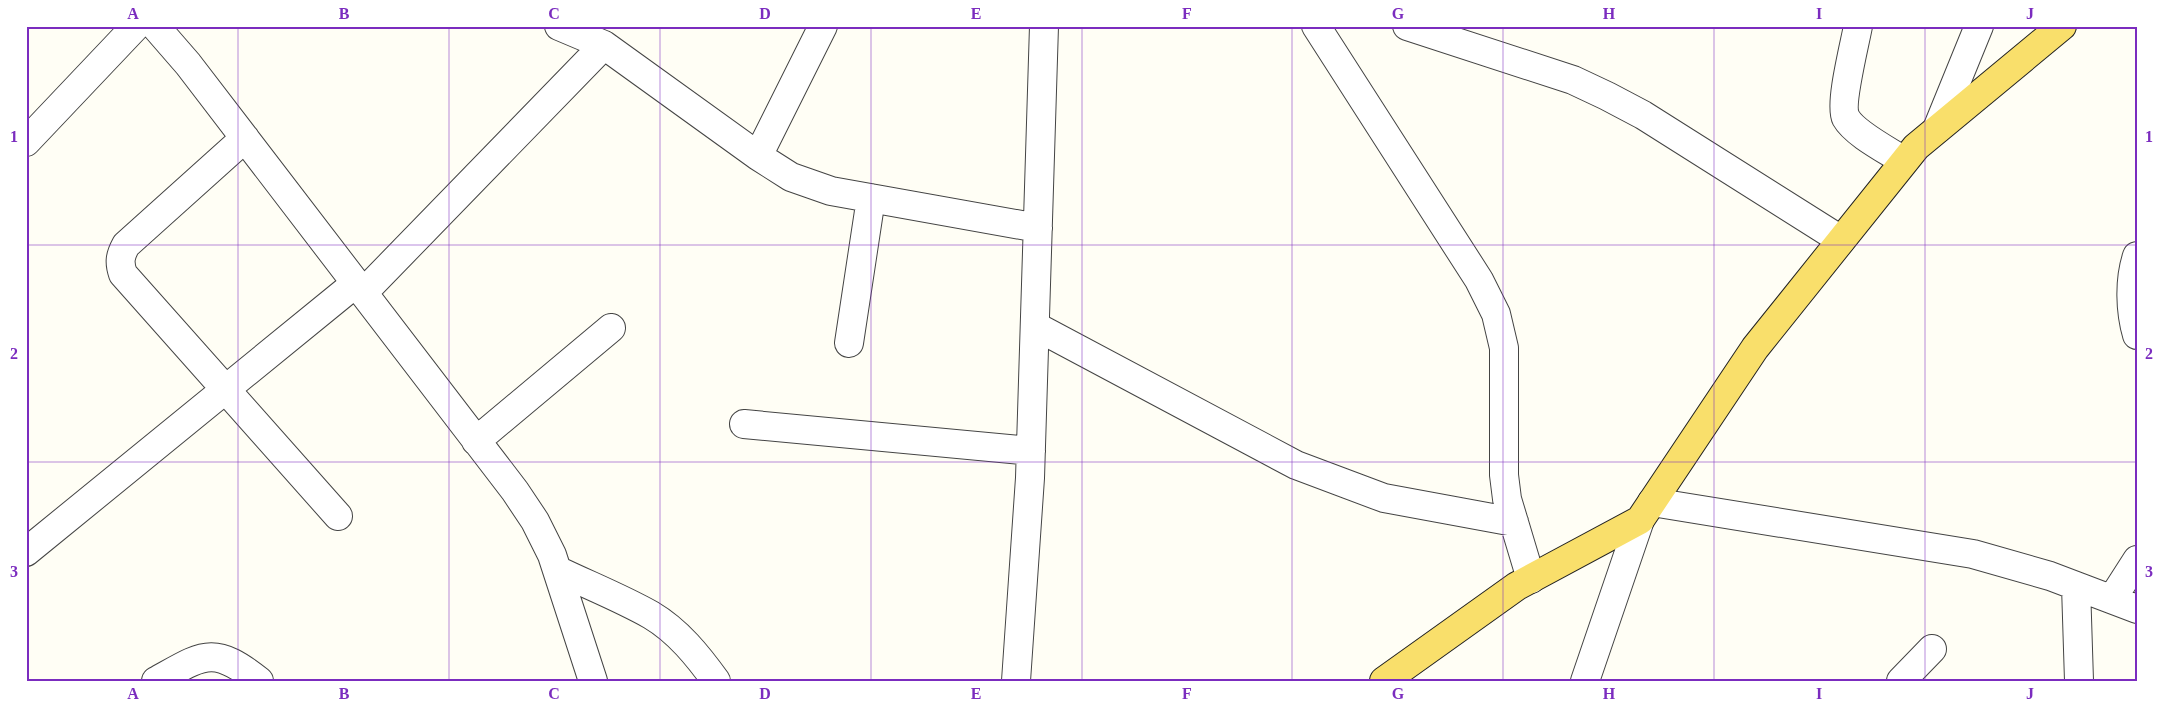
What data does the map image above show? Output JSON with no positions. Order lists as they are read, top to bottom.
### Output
{
  "grid": {
    "columns": [
      "A",
      "B",
      "C",
      "D",
      "E",
      "F",
      "G",
      "H",
      "I",
      "J"
    ],
    "rows": ["1", "2", "3"]
  }
}
